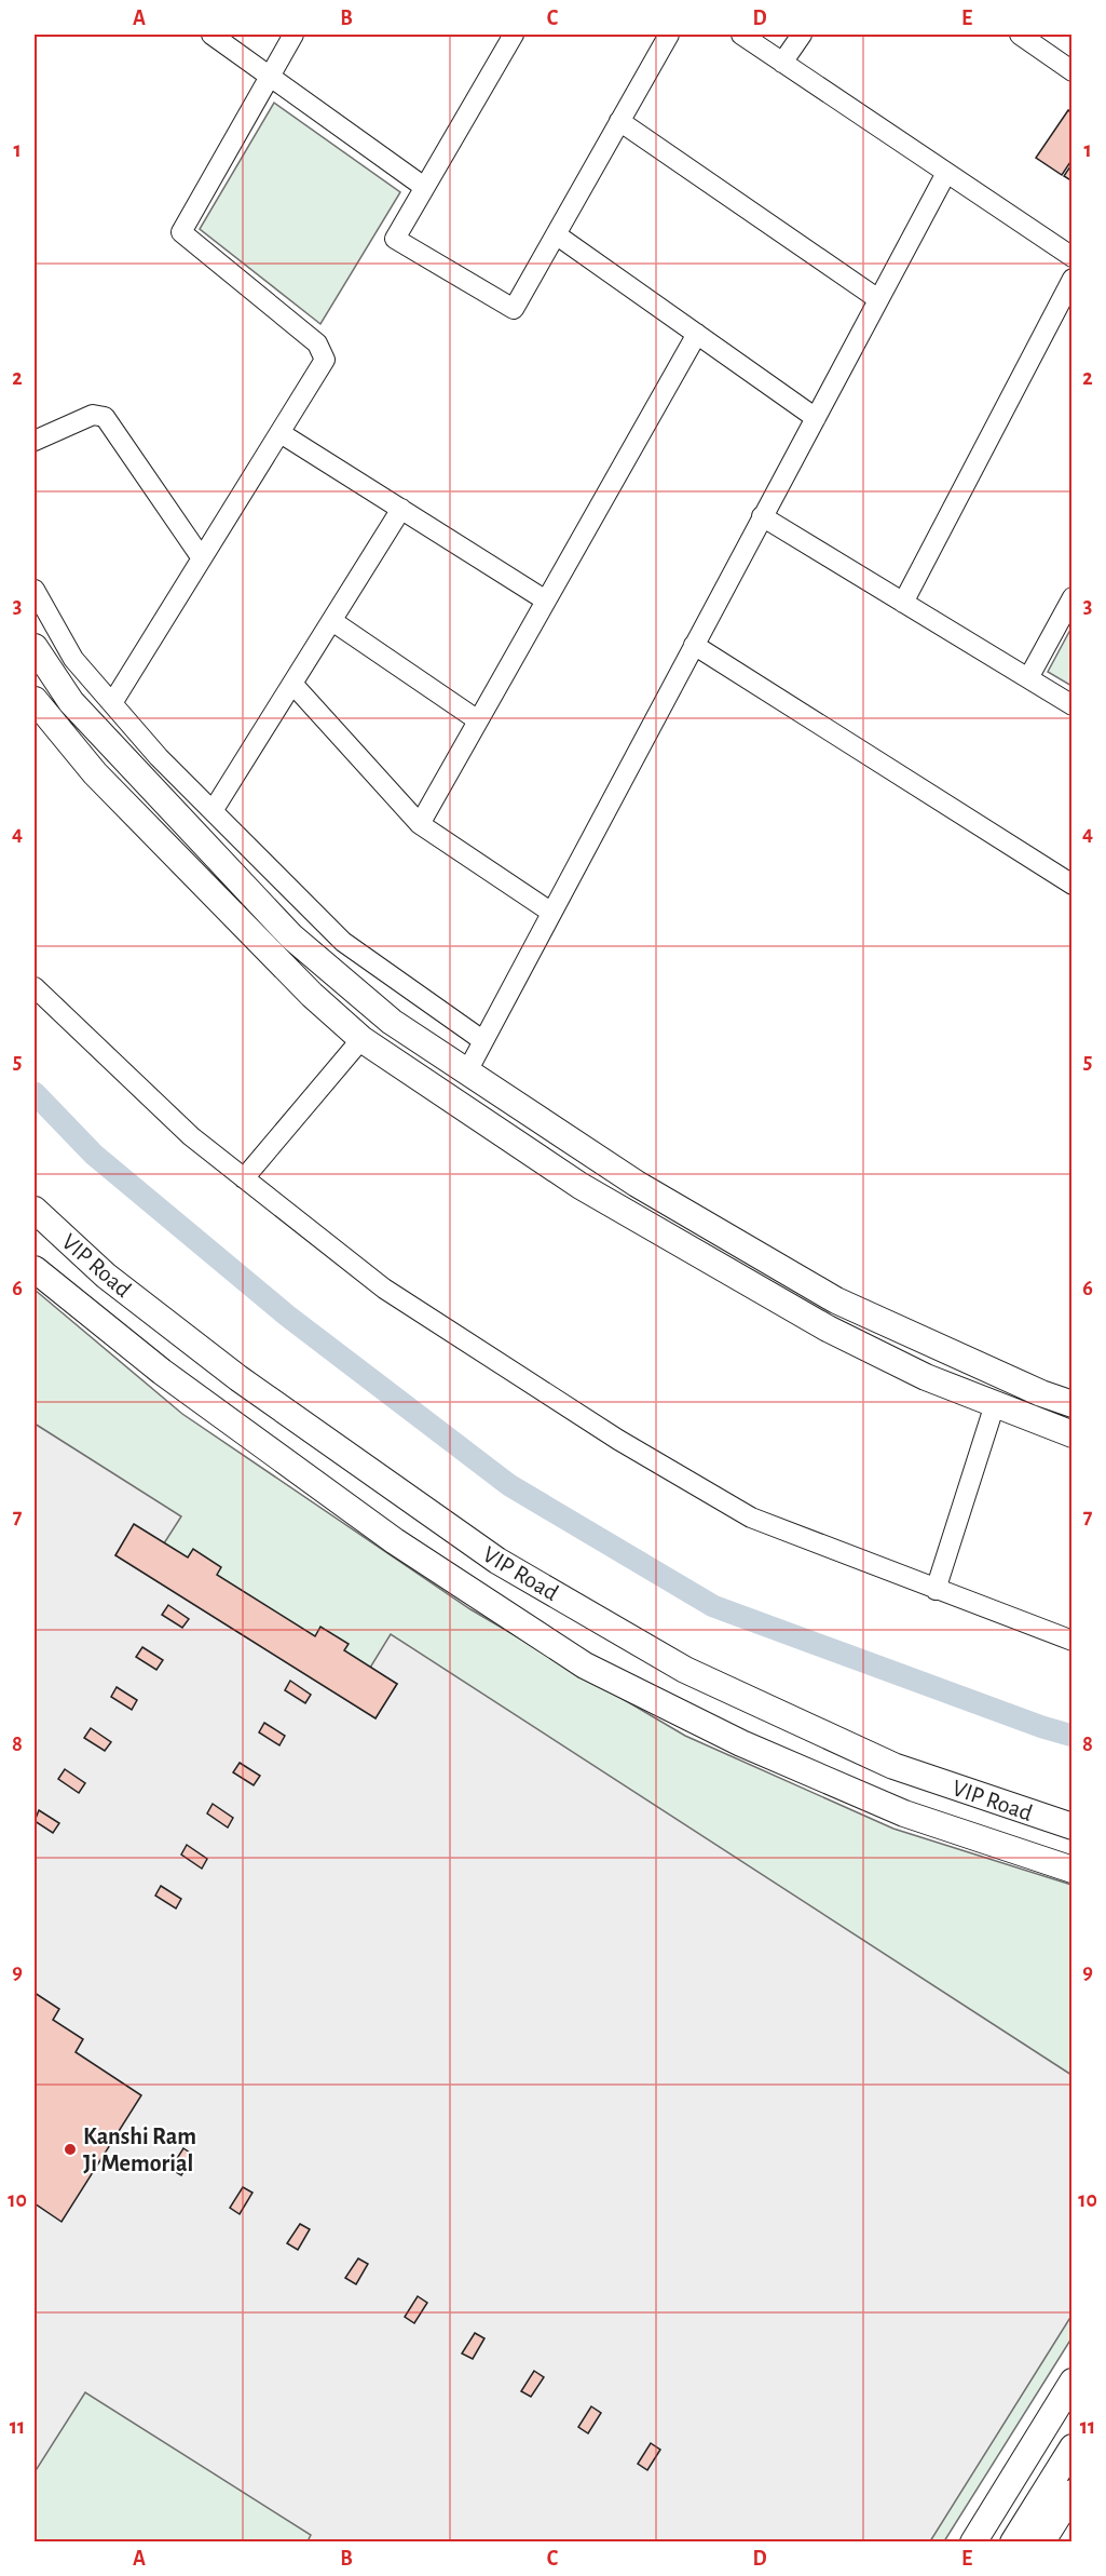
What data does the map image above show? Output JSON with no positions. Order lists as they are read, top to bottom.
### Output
{
  "streets": {
    "street": ["VIP Road"]
  },
  "places": ["Kanshi Ram Ji Memorial"],
  "grid": {
    "columns": [
      "A",
      "B",
      "C",
      "D",
      "E"
    ],
    "rows": [
      "1",
      "2",
      "3",
      "4",
      "5",
      "6",
      "7",
      "8",
      "9",
      "10",
      "11"
    ]
  }
}
